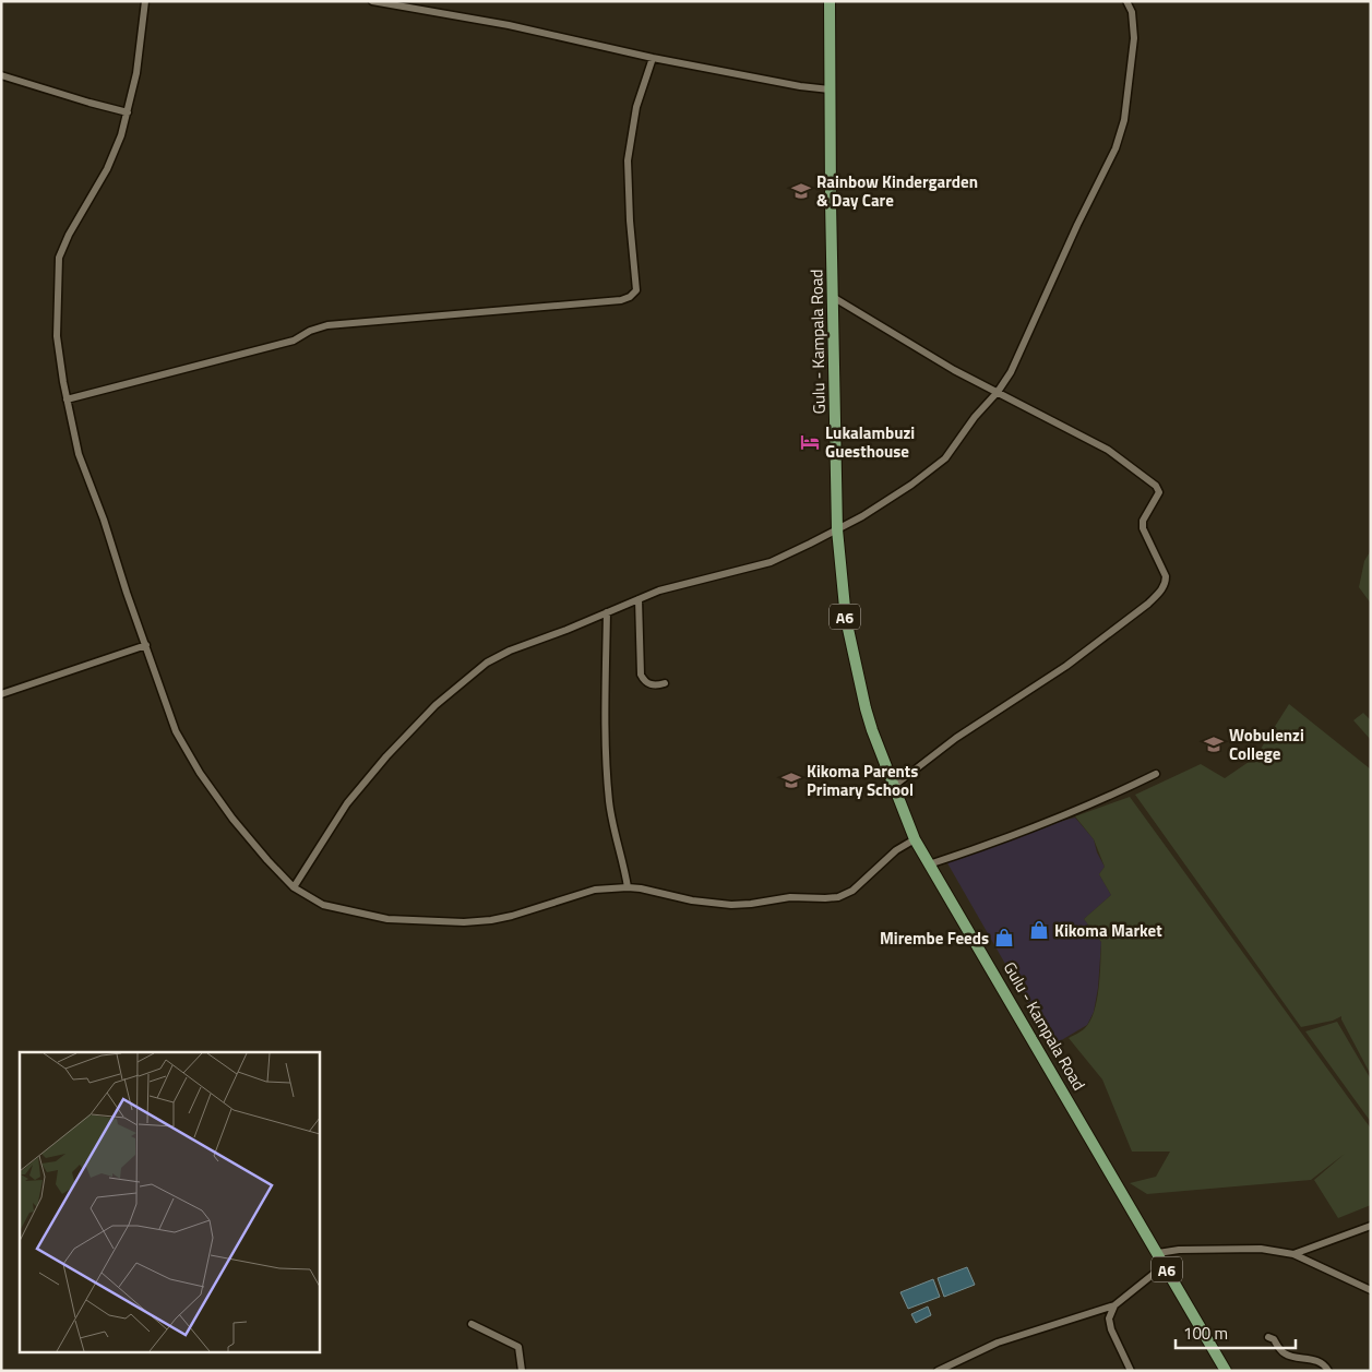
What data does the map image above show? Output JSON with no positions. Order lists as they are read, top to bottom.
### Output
{
  "streets": {
    "main road": ["Gulu - Kampala Road", "A6"]
  },
  "places": {
    "school or university": ["Rainbow Kindergarden & Day Care", "Wobulenzi College", "Kikoma Parents Primary School"],
    "hotel": ["Lukalambuzi Guesthouse"],
    "shop": ["Kikoma Market", "Mirembe Feeds"]
  },
  "scale_bar": "100 m"
}
